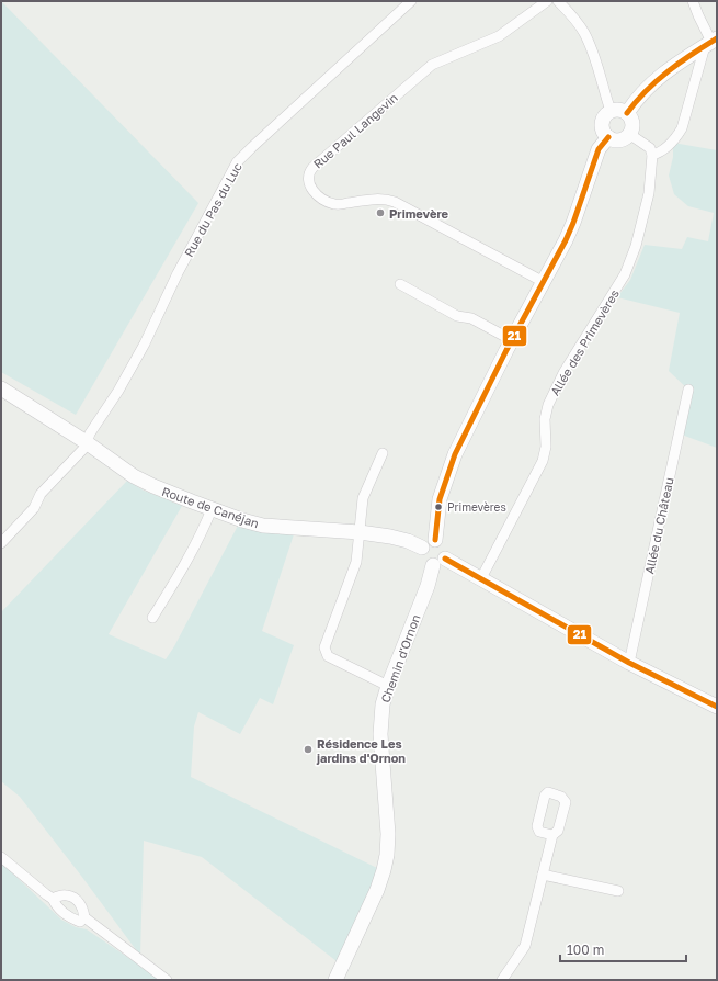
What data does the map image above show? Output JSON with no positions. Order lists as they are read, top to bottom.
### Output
{
  "streets": {
    "street": [
      "Rue Paul Langevin",
      "Rue du Pas du Luc",
      "Allée des Primevères",
      "Route de Canéjan",
      "Allée du Château",
      "Chemin d'Ornon"
    ]
  },
  "crossings": [
    ["Rue du Pas du Luc", "Route de Canéjan"],
    ["Route de Canéjan", "Chemin d'Ornon"]
  ],
  "places": ["Primevère", "Primevères", "Résidence Les jardins d'Ornon"],
  "lines": ["transit line 21"],
  "scale_bar": "100 m"
}
